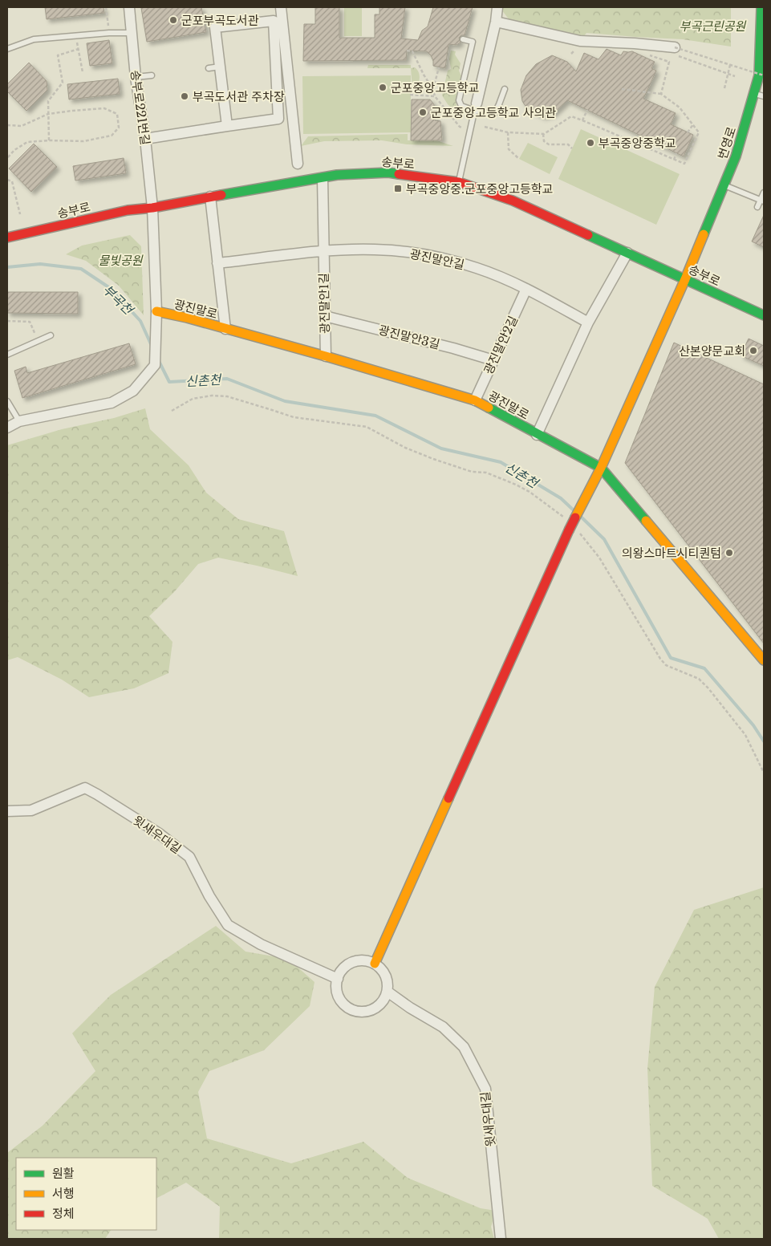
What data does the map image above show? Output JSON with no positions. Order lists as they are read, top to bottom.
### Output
{
  "streets": {
    "street": [
      "송부로221번길",
      "번영로",
      "송부로",
      "광진말안길",
      "광진말안1길",
      "광진말로",
      "광진말안3길",
      "광진말안2길",
      "윗새우대길"
    ]
  },
  "crossings": [
    ["송부로221번길", "송부로"],
    ["송부로221번길", "광진말로"],
    ["번영로", "송부로"],
    ["번영로", "광진말로"],
    ["번영로", "윗새우대길"],
    ["송부로", "광진말안1길"],
    ["광진말안길", "광진말안1길"],
    ["광진말안길", "광진말안2길"],
    ["광진말안1길", "광진말로"],
    ["광진말안1길", "광진말안3길"],
    ["광진말로", "광진말안2길"],
    ["광진말안3길", "광진말안2길"]
  ],
  "water": ["부곡천", "신촌천"],
  "parks": ["부곡근린공원", "물빛공원"],
  "places": {
    "other": [
      "군포부곡도서관",
      "군포중앙고등학교",
      "부곡도서관 주차장",
      "군포중앙고등학교 사의관",
      "부곡중앙중학교",
      "산본양문교회",
      "의왕스마트시티퀀텀"
    ],
    "transit": ["부곡중앙중.군포중앙고등학교"]
  },
  "legend": ["원활", "서행", "정체"]
}
